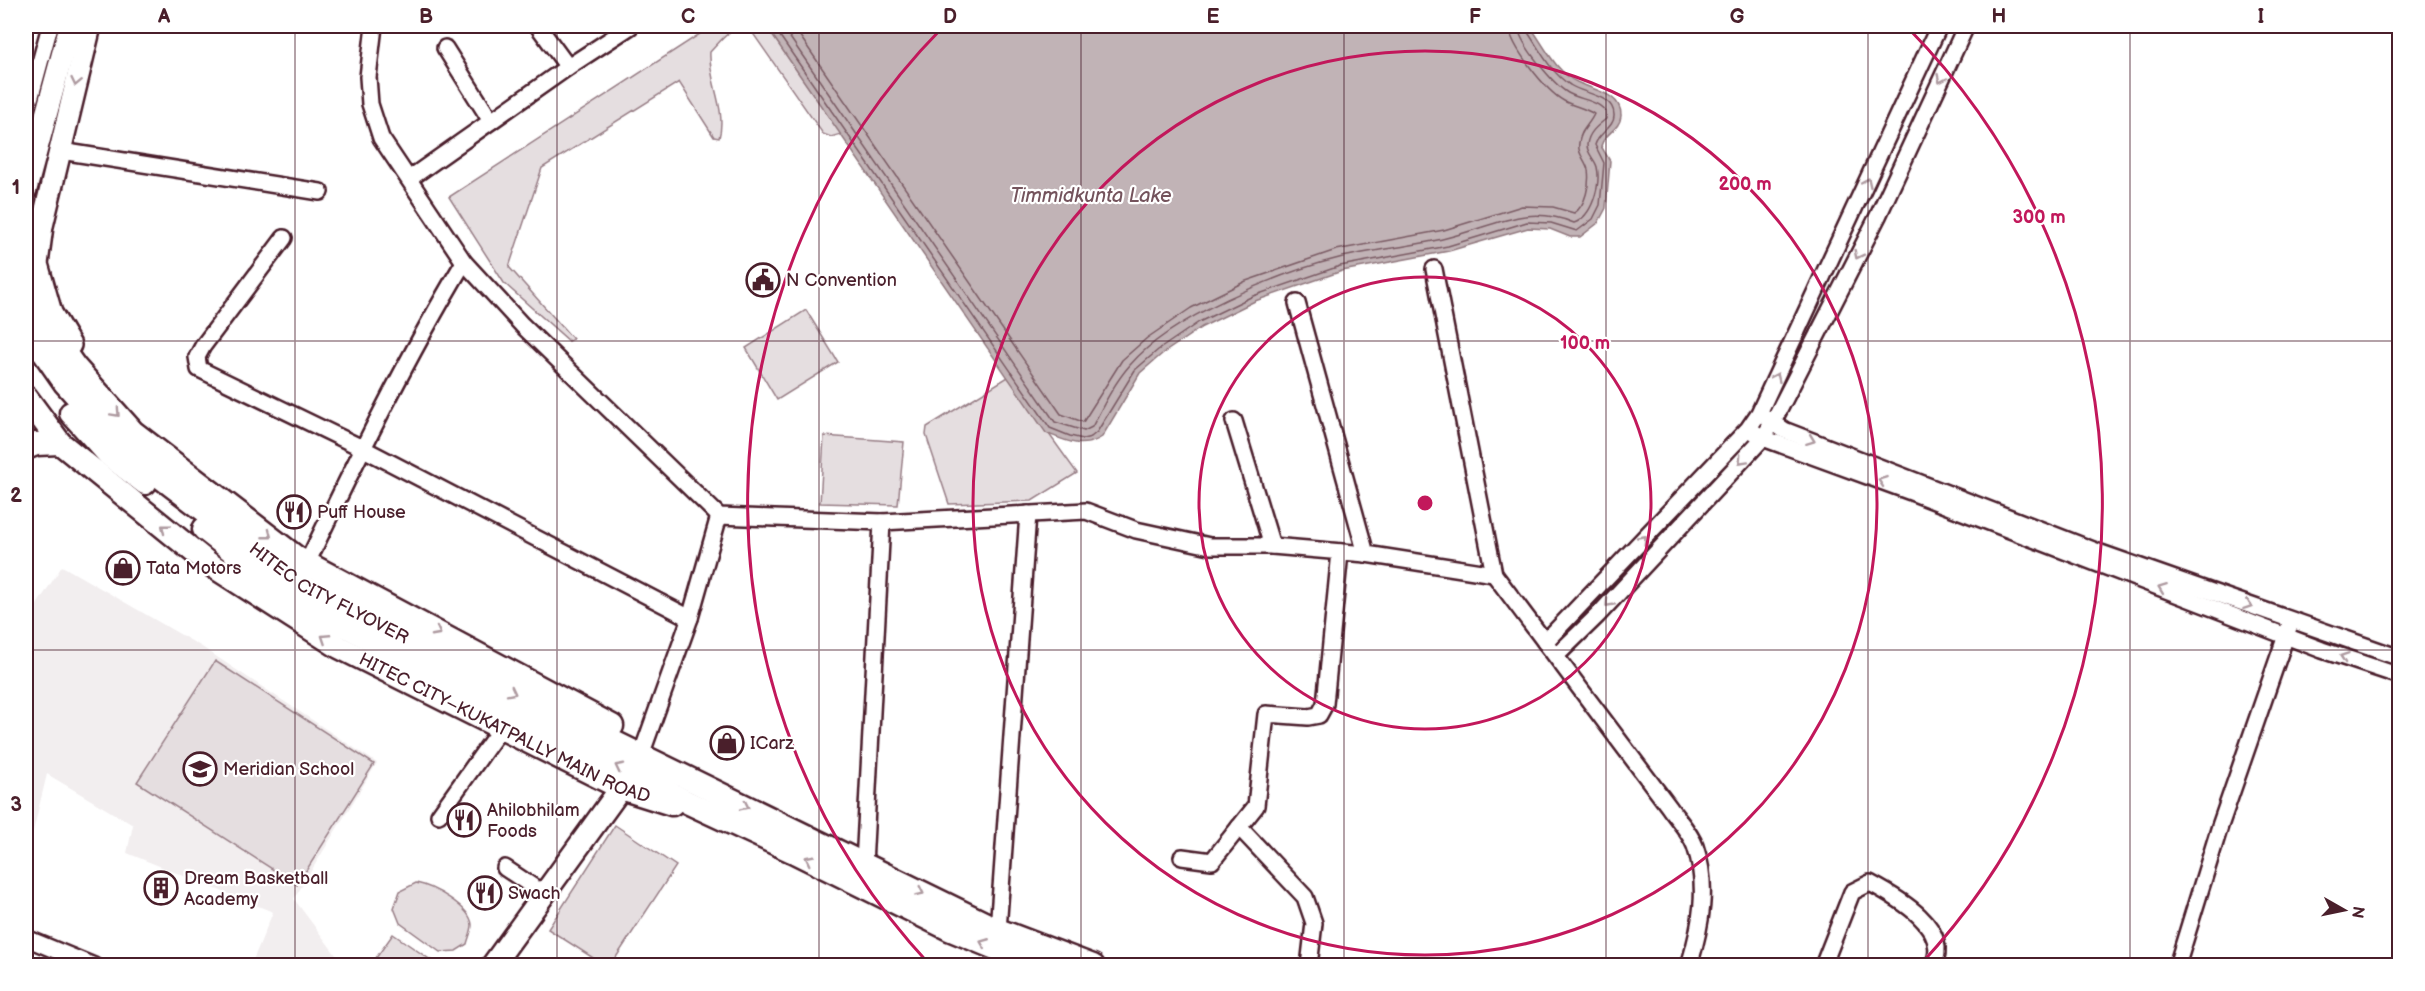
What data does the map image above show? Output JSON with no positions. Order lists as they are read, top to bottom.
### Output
{
  "streets": {
    "main road": ["HITEC CITY FLYOVER", "HITEC CITY–KUKATPALLY MAIN ROAD"]
  },
  "crossings": [
    ["HITEC CITY FLYOVER", "HITEC CITY–KUKATPALLY MAIN ROAD"]
  ],
  "water": ["Timmidkunta Lake"],
  "places": {
    "public building": ["N Convention"],
    "restaurant": ["Puff House", "Ahilobhilam Foods", "Swach"],
    "shop": ["Tata Motors", "ICarz"],
    "school or university": ["Meridian School"],
    "building": ["Dream Basketball Academy"]
  },
  "north": "right",
  "grid": {
    "columns": [
      "A",
      "B",
      "C",
      "D",
      "E",
      "F",
      "G",
      "H",
      "I"
    ],
    "rows": ["1", "2", "3"]
  },
  "rings": ["200 m", "300 m", "100 m"]
}
